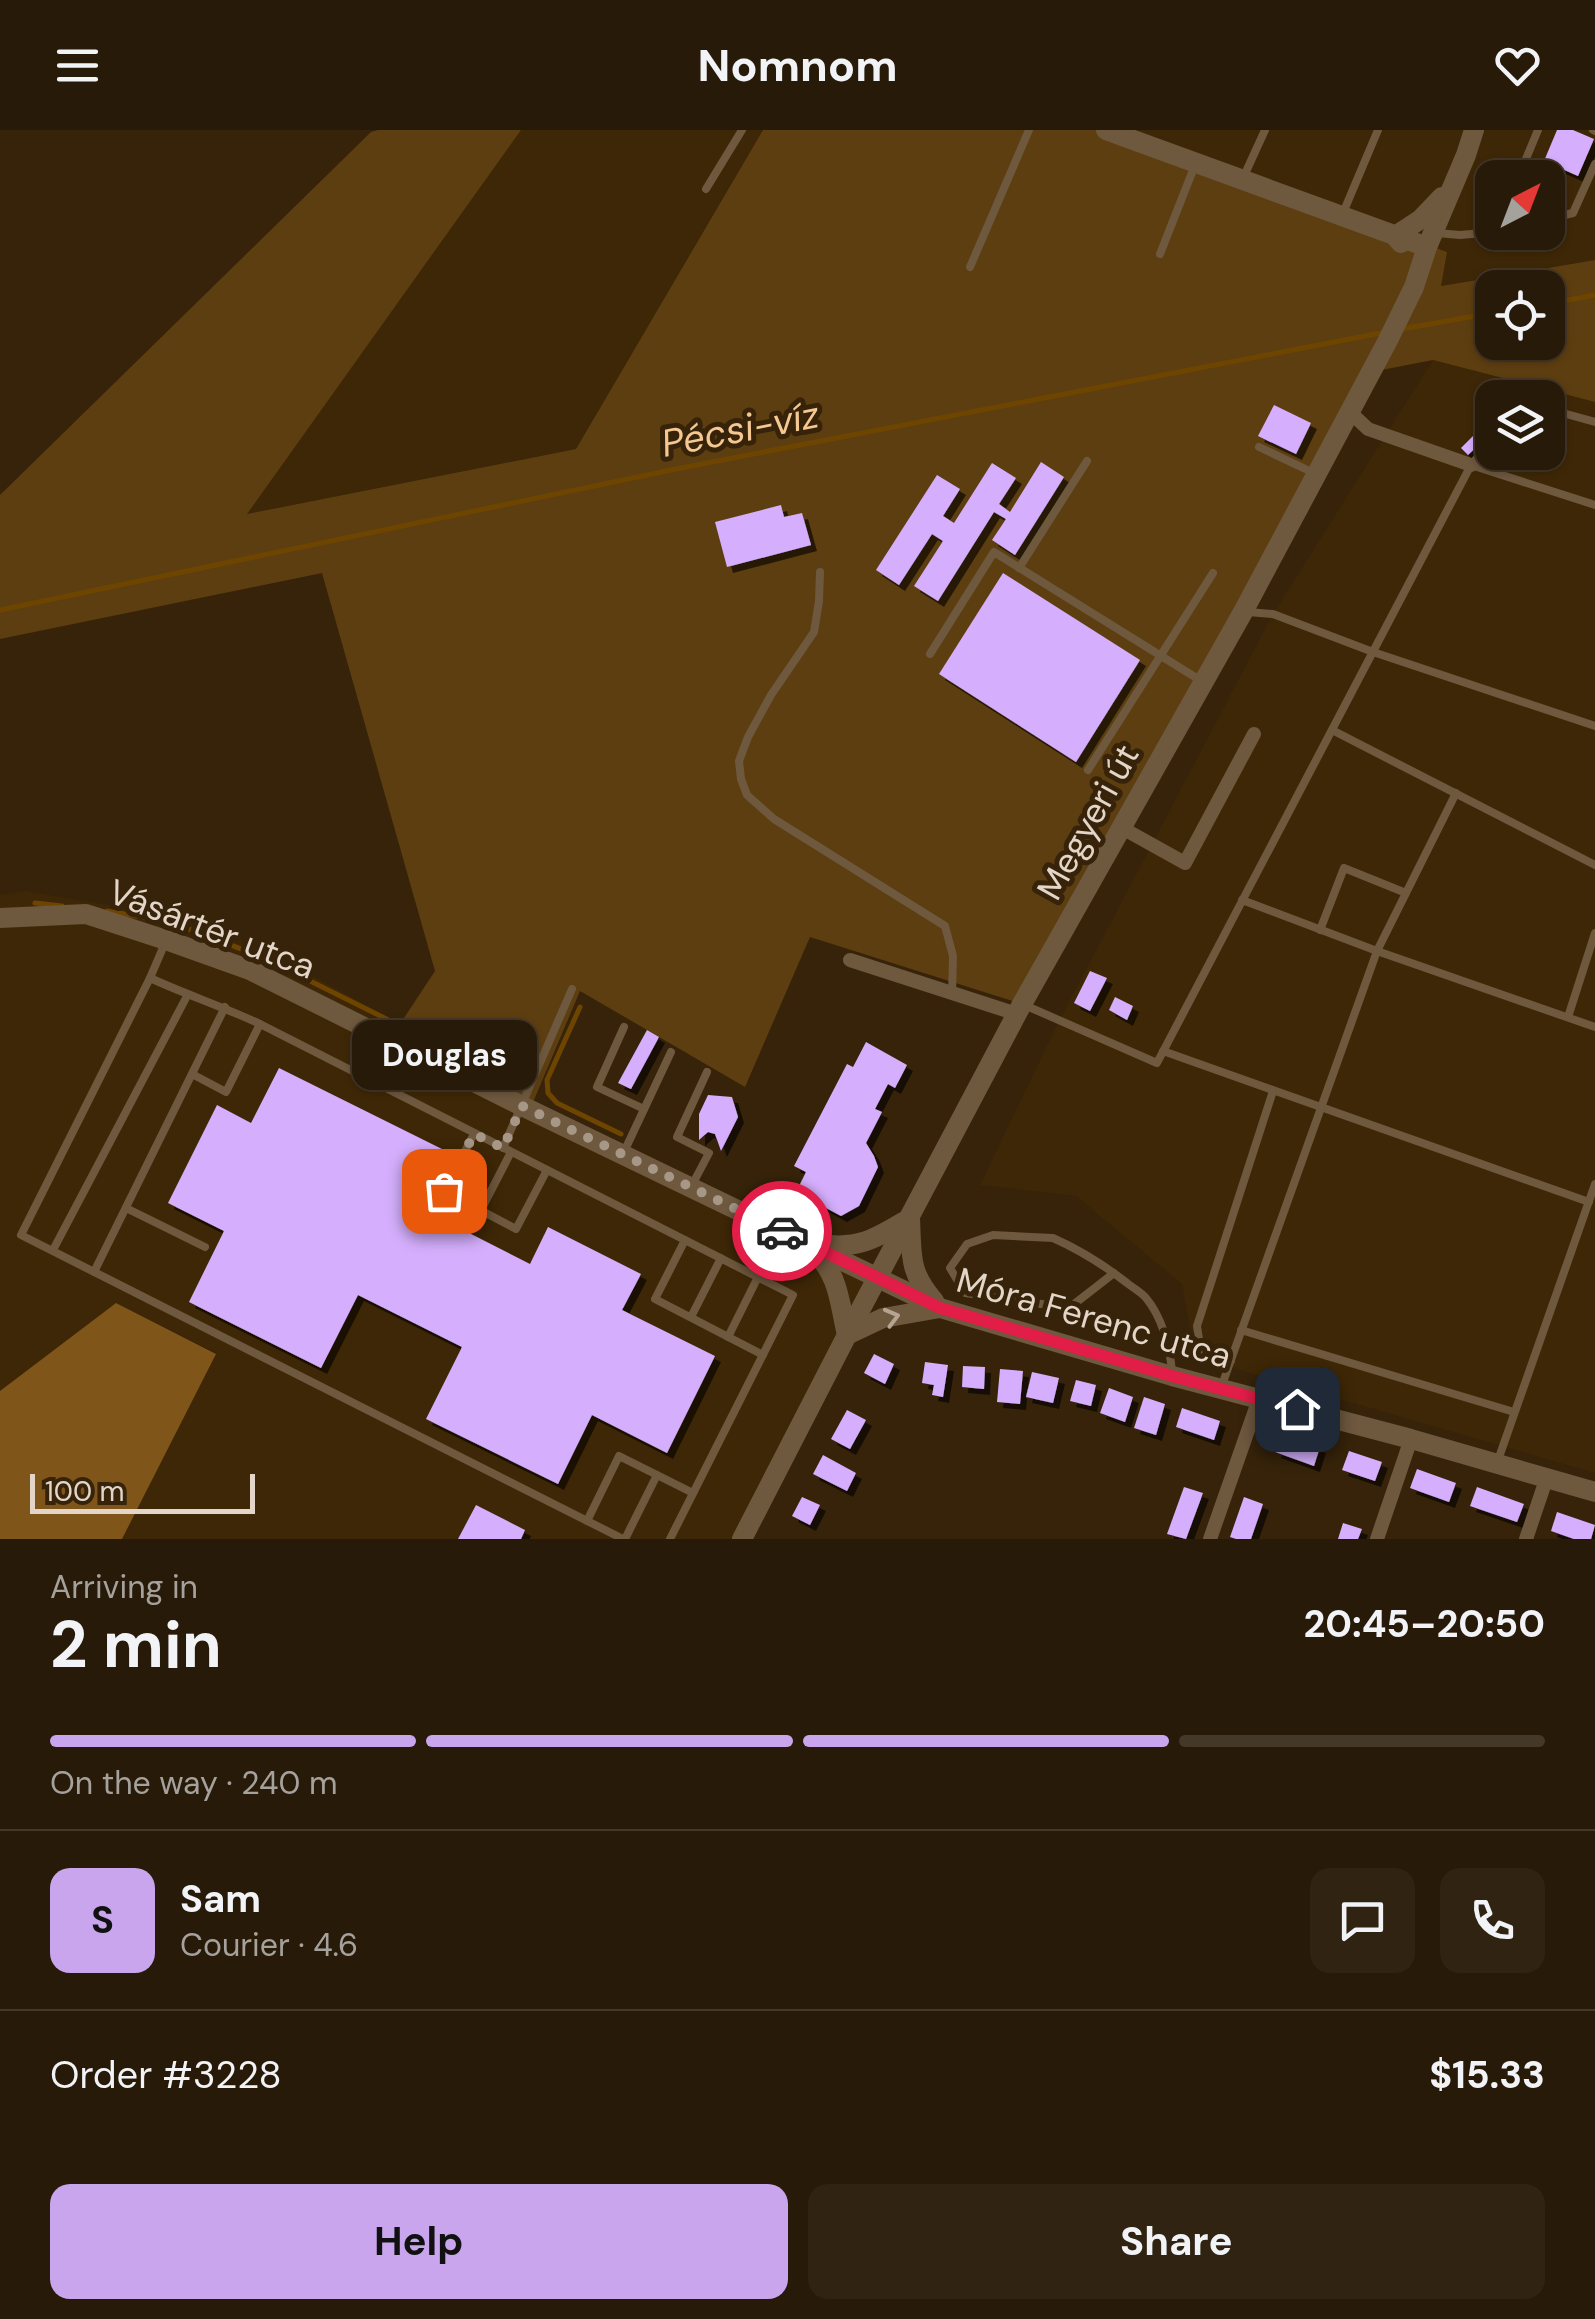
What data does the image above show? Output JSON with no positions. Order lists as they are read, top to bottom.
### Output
{
  "streets": {
    "street": ["Megyeri út", "Vásártér utca", "Móra Ferenc utca"]
  },
  "crossings": [
    ["Megyeri út", "Vásártér utca"],
    ["Megyeri út", "Móra Ferenc utca"],
    ["Vásártér utca", "Móra Ferenc utca"]
  ],
  "water": ["Pécsi-víz"],
  "places": ["Douglas"],
  "scale_bar": "100 m",
  "north": "top right",
  "page": {
    "header": "Nomnom",
    "bubble": "Douglas",
    "scale": "100 m",
    "heading": ["2 min", "Arriving in", "20:45–20:50"],
    "panel": [
      "Sam",
      "Courier · 4.6",
      "Order #3228",
      "$15.33"
    ],
    "bar": "On the way · 240 m",
    "round": "S",
    "buttons": ["Help", "Share"]
  }
}
